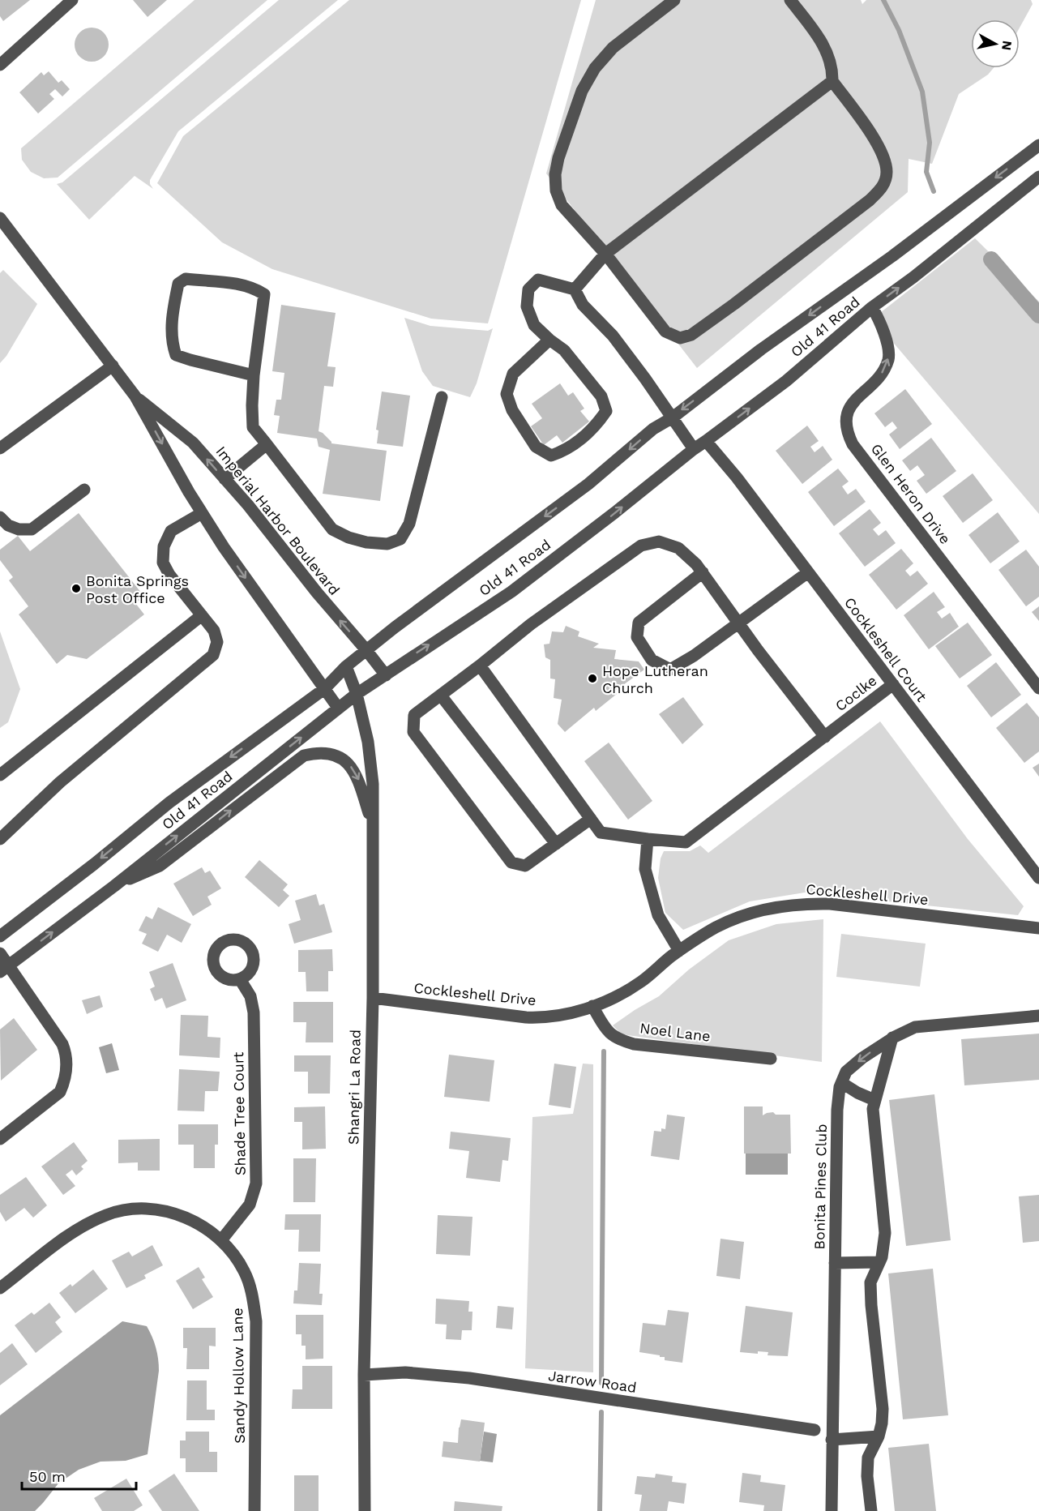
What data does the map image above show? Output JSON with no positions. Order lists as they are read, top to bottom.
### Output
{
  "streets": {
    "street": [
      "Old 41 Road",
      "Glen Heron Drive",
      "Imperial Harbor Boulevard",
      "Cockleshell Court",
      "Coclke",
      "Cockleshell Drive",
      "Noel Lane",
      "Shangri La Road",
      "Shade Tree Court",
      "Bonita Pines Club",
      "Sandy Hollow Lane",
      "Jarrow Road"
    ]
  },
  "crossings": [
    ["Old 41 Road", "Glen Heron Drive"],
    ["Old 41 Road", "Imperial Harbor Boulevard"],
    ["Old 41 Road", "Cockleshell Court"],
    ["Old 41 Road", "Shangri La Road"],
    ["Cockleshell Court", "Coclke"],
    ["Cockleshell Drive", "Noel Lane"],
    ["Cockleshell Drive", "Shangri La Road"],
    ["Shangri La Road", "Jarrow Road"],
    ["Shade Tree Court", "Sandy Hollow Lane"]
  ],
  "one_way": ["Glen Heron Drive"],
  "places": ["Bonita Springs Post Office", "Hope Lutheran Church"],
  "scale_bar": "50 m",
  "north": "right"
}
